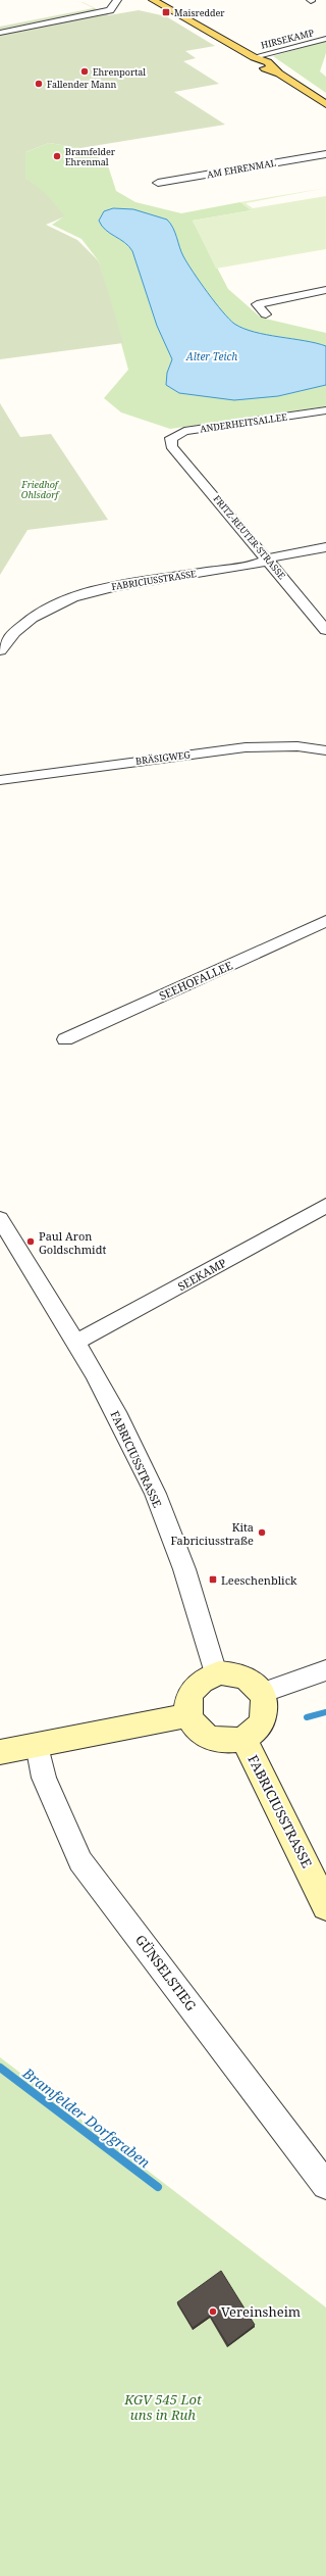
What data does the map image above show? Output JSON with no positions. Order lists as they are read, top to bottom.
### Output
{
  "streets": {
    "street": [
      "HIRSEKAMP",
      "AM EHRENMAL",
      "ANDERHEITSALLEE",
      "FRITZ-REUTER-STRASSE",
      "FABRICIUSSTRASSE",
      "BRÄSIGWEG",
      "SEEHOFALLEE",
      "SEEKAMP",
      "GÜNSELSTIEG"
    ]
  },
  "crossings": [
    ["ANDERHEITSALLEE", "FRITZ-REUTER-STRASSE"],
    ["FRITZ-REUTER-STRASSE", "FABRICIUSSTRASSE"],
    ["FABRICIUSSTRASSE", "SEEKAMP"]
  ],
  "water": ["Alter Teich", "Bramfelder Dorfgraben"],
  "parks": ["Friedhof Ohlsdorf", "KGV 545 Lot uns in Ruh"],
  "places": {
    "transit": ["Maisredder", "Leeschenblick"],
    "other": [
      "Ehrenportal",
      "Fallender Mann",
      "Bramfelder Ehrenmal",
      "Paul Aron Goldschmidt",
      "Kita Fabriciusstraße",
      "Vereinsheim"
    ]
  }
}
